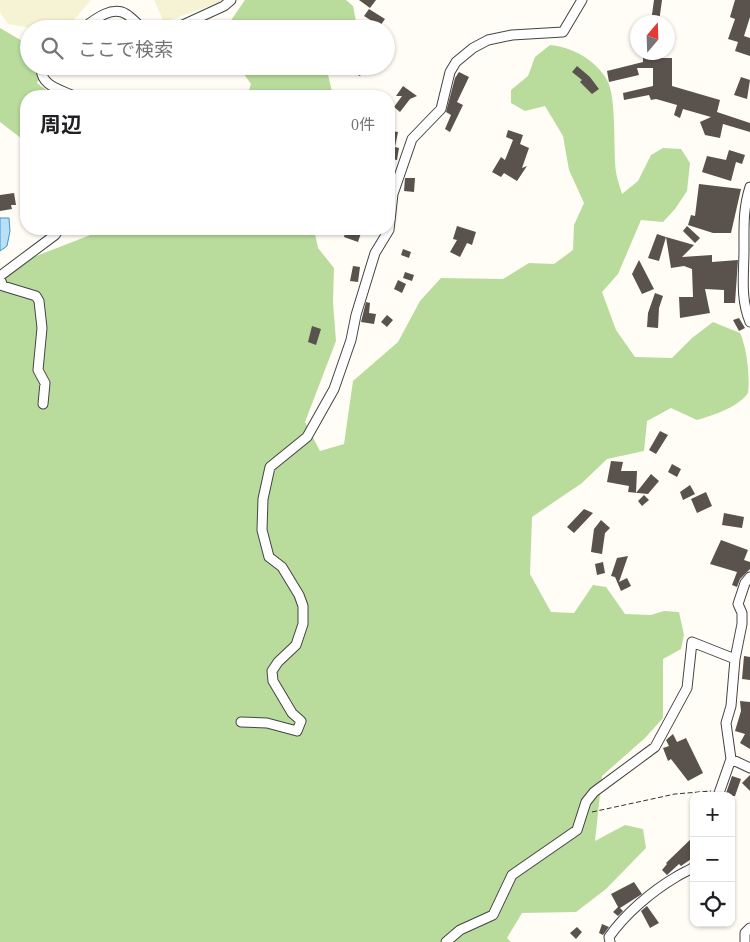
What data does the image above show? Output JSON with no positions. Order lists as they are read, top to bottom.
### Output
{
  "north": "top",
  "page": {
    "search": "ここで検索",
    "heading": ["周辺", "0件"],
    "map_buttons": ["+", "−"]
  }
}
